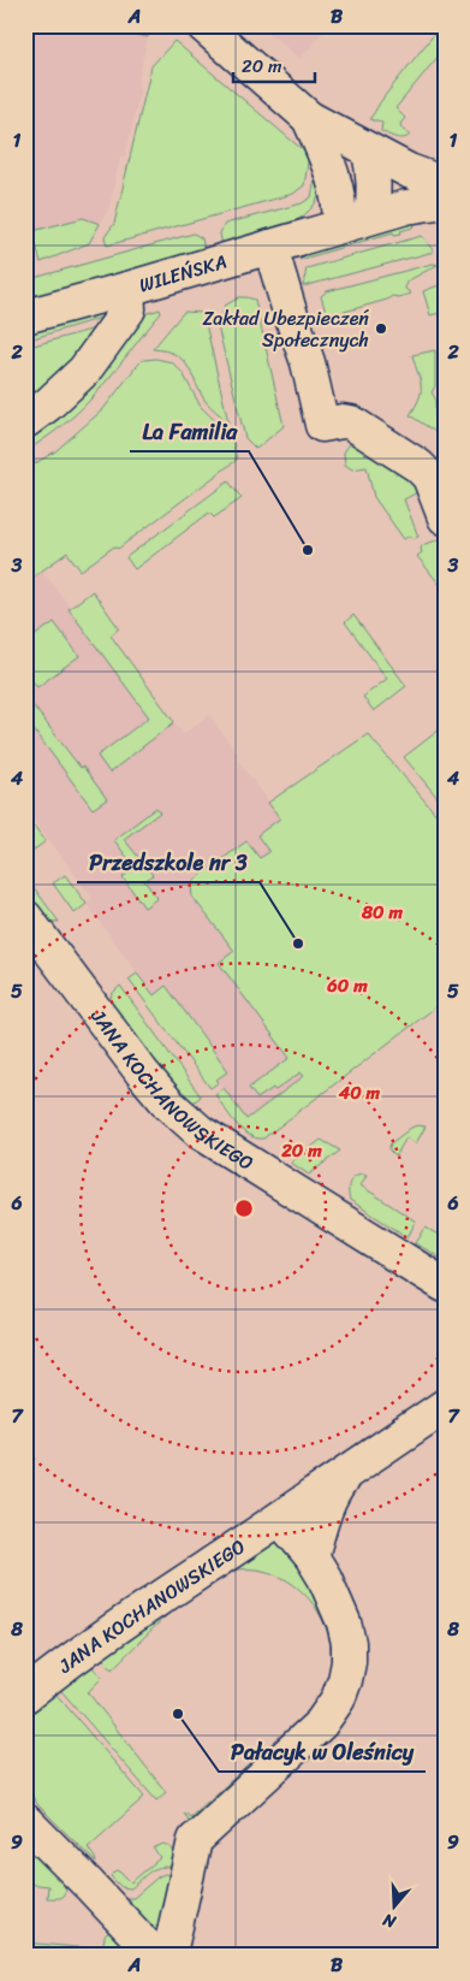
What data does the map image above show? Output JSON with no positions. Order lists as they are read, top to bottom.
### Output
{
  "streets": {
    "street": ["WILEŃSKA", "JANA KOCHANOWSKIEGO"]
  },
  "places": [
    "Zakład Ubezpieczeń Społecznych",
    "La Familia",
    "Przedszkole nr 3",
    "Pałacyk w Oleśnicy"
  ],
  "scale_bar": "20 m",
  "north": "bottom",
  "grid": {
    "columns": ["A", "B"],
    "rows": [
      "1",
      "2",
      "3",
      "4",
      "5",
      "6",
      "7",
      "8",
      "9"
    ]
  },
  "rings": [
    "80 m",
    "60 m",
    "40 m",
    "20 m"
  ]
}
